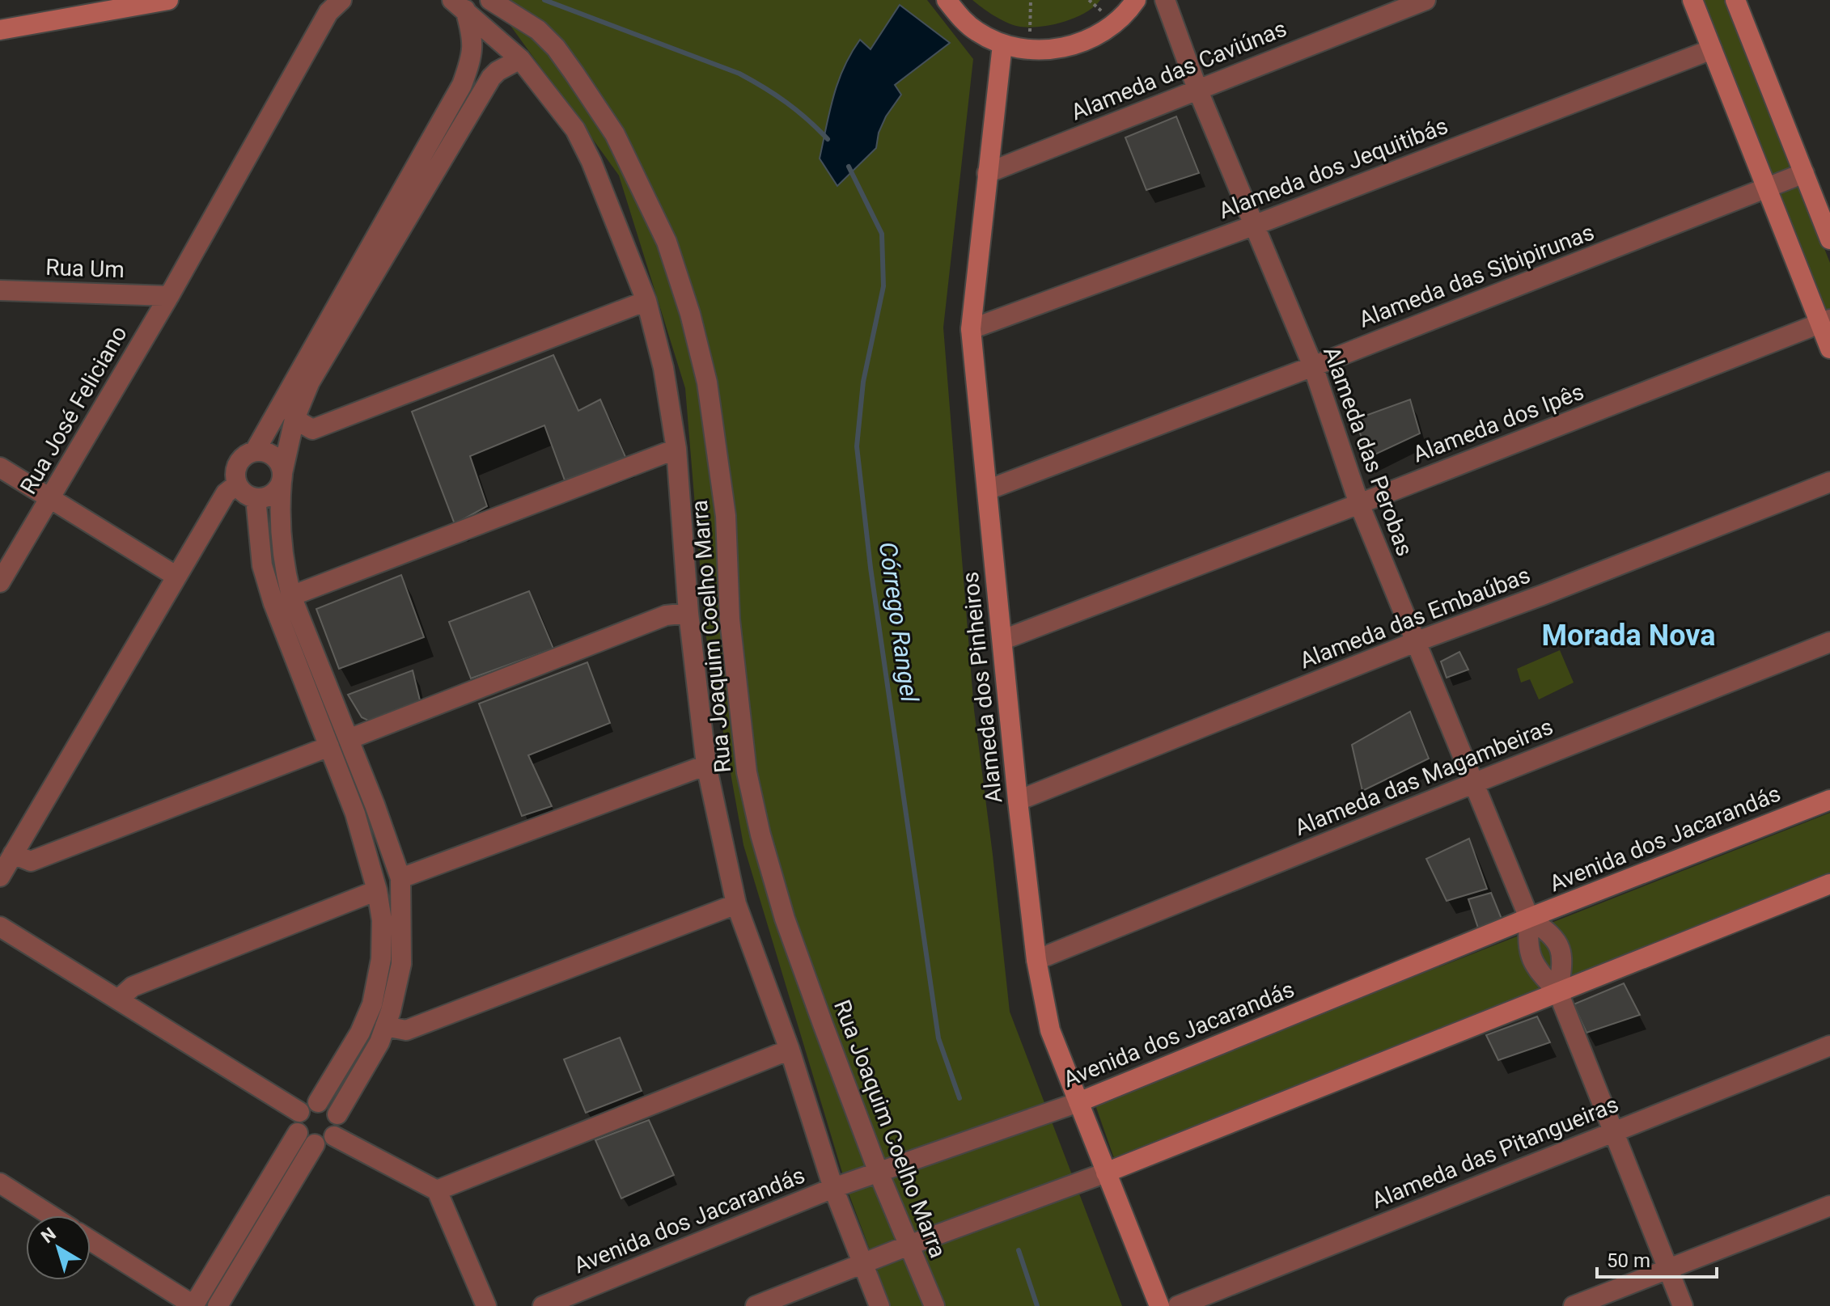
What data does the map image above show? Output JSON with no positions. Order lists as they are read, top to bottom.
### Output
{
  "streets": {
    "street": [
      "Alameda das Caviúnas",
      "Alameda dos Jequitibás",
      "Rua Um",
      "Alameda das Sibipirunas",
      "Rua José Feliciano",
      "Alameda dos Ipês",
      "Alameda das Perobas",
      "Alameda das Embaúbas",
      "Rua Joaquim Coelho Marra",
      "Alameda dos Pinheiros",
      "Alameda das Magambeiras",
      "Avenida dos Jacarandás",
      "Alameda das Pitangueiras"
    ]
  },
  "crossings": [
    ["Alameda das Caviúnas", "Alameda das Perobas"],
    ["Alameda das Caviúnas", "Alameda dos Pinheiros"],
    ["Alameda dos Jequitibás", "Alameda das Perobas"],
    ["Alameda dos Jequitibás", "Alameda dos Pinheiros"],
    ["Rua Um", "Rua José Feliciano"],
    ["Alameda das Sibipirunas", "Alameda das Perobas"],
    ["Alameda das Sibipirunas", "Alameda dos Pinheiros"],
    ["Alameda dos Ipês", "Alameda das Perobas"],
    ["Alameda dos Ipês", "Alameda dos Pinheiros"],
    ["Alameda das Perobas", "Alameda das Embaúbas"],
    ["Alameda das Perobas", "Alameda das Magambeiras"],
    ["Alameda das Perobas", "Avenida dos Jacarandás"],
    ["Alameda das Perobas", "Alameda das Pitangueiras"],
    ["Alameda das Embaúbas", "Alameda dos Pinheiros"],
    ["Rua Joaquim Coelho Marra", "Avenida dos Jacarandás"],
    ["Alameda dos Pinheiros", "Alameda das Magambeiras"],
    ["Alameda dos Pinheiros", "Avenida dos Jacarandás"]
  ],
  "districts": ["Morada Nova"],
  "water": ["Córrego Rangel"],
  "scale_bar": "50 m",
  "north": "top left"
}
